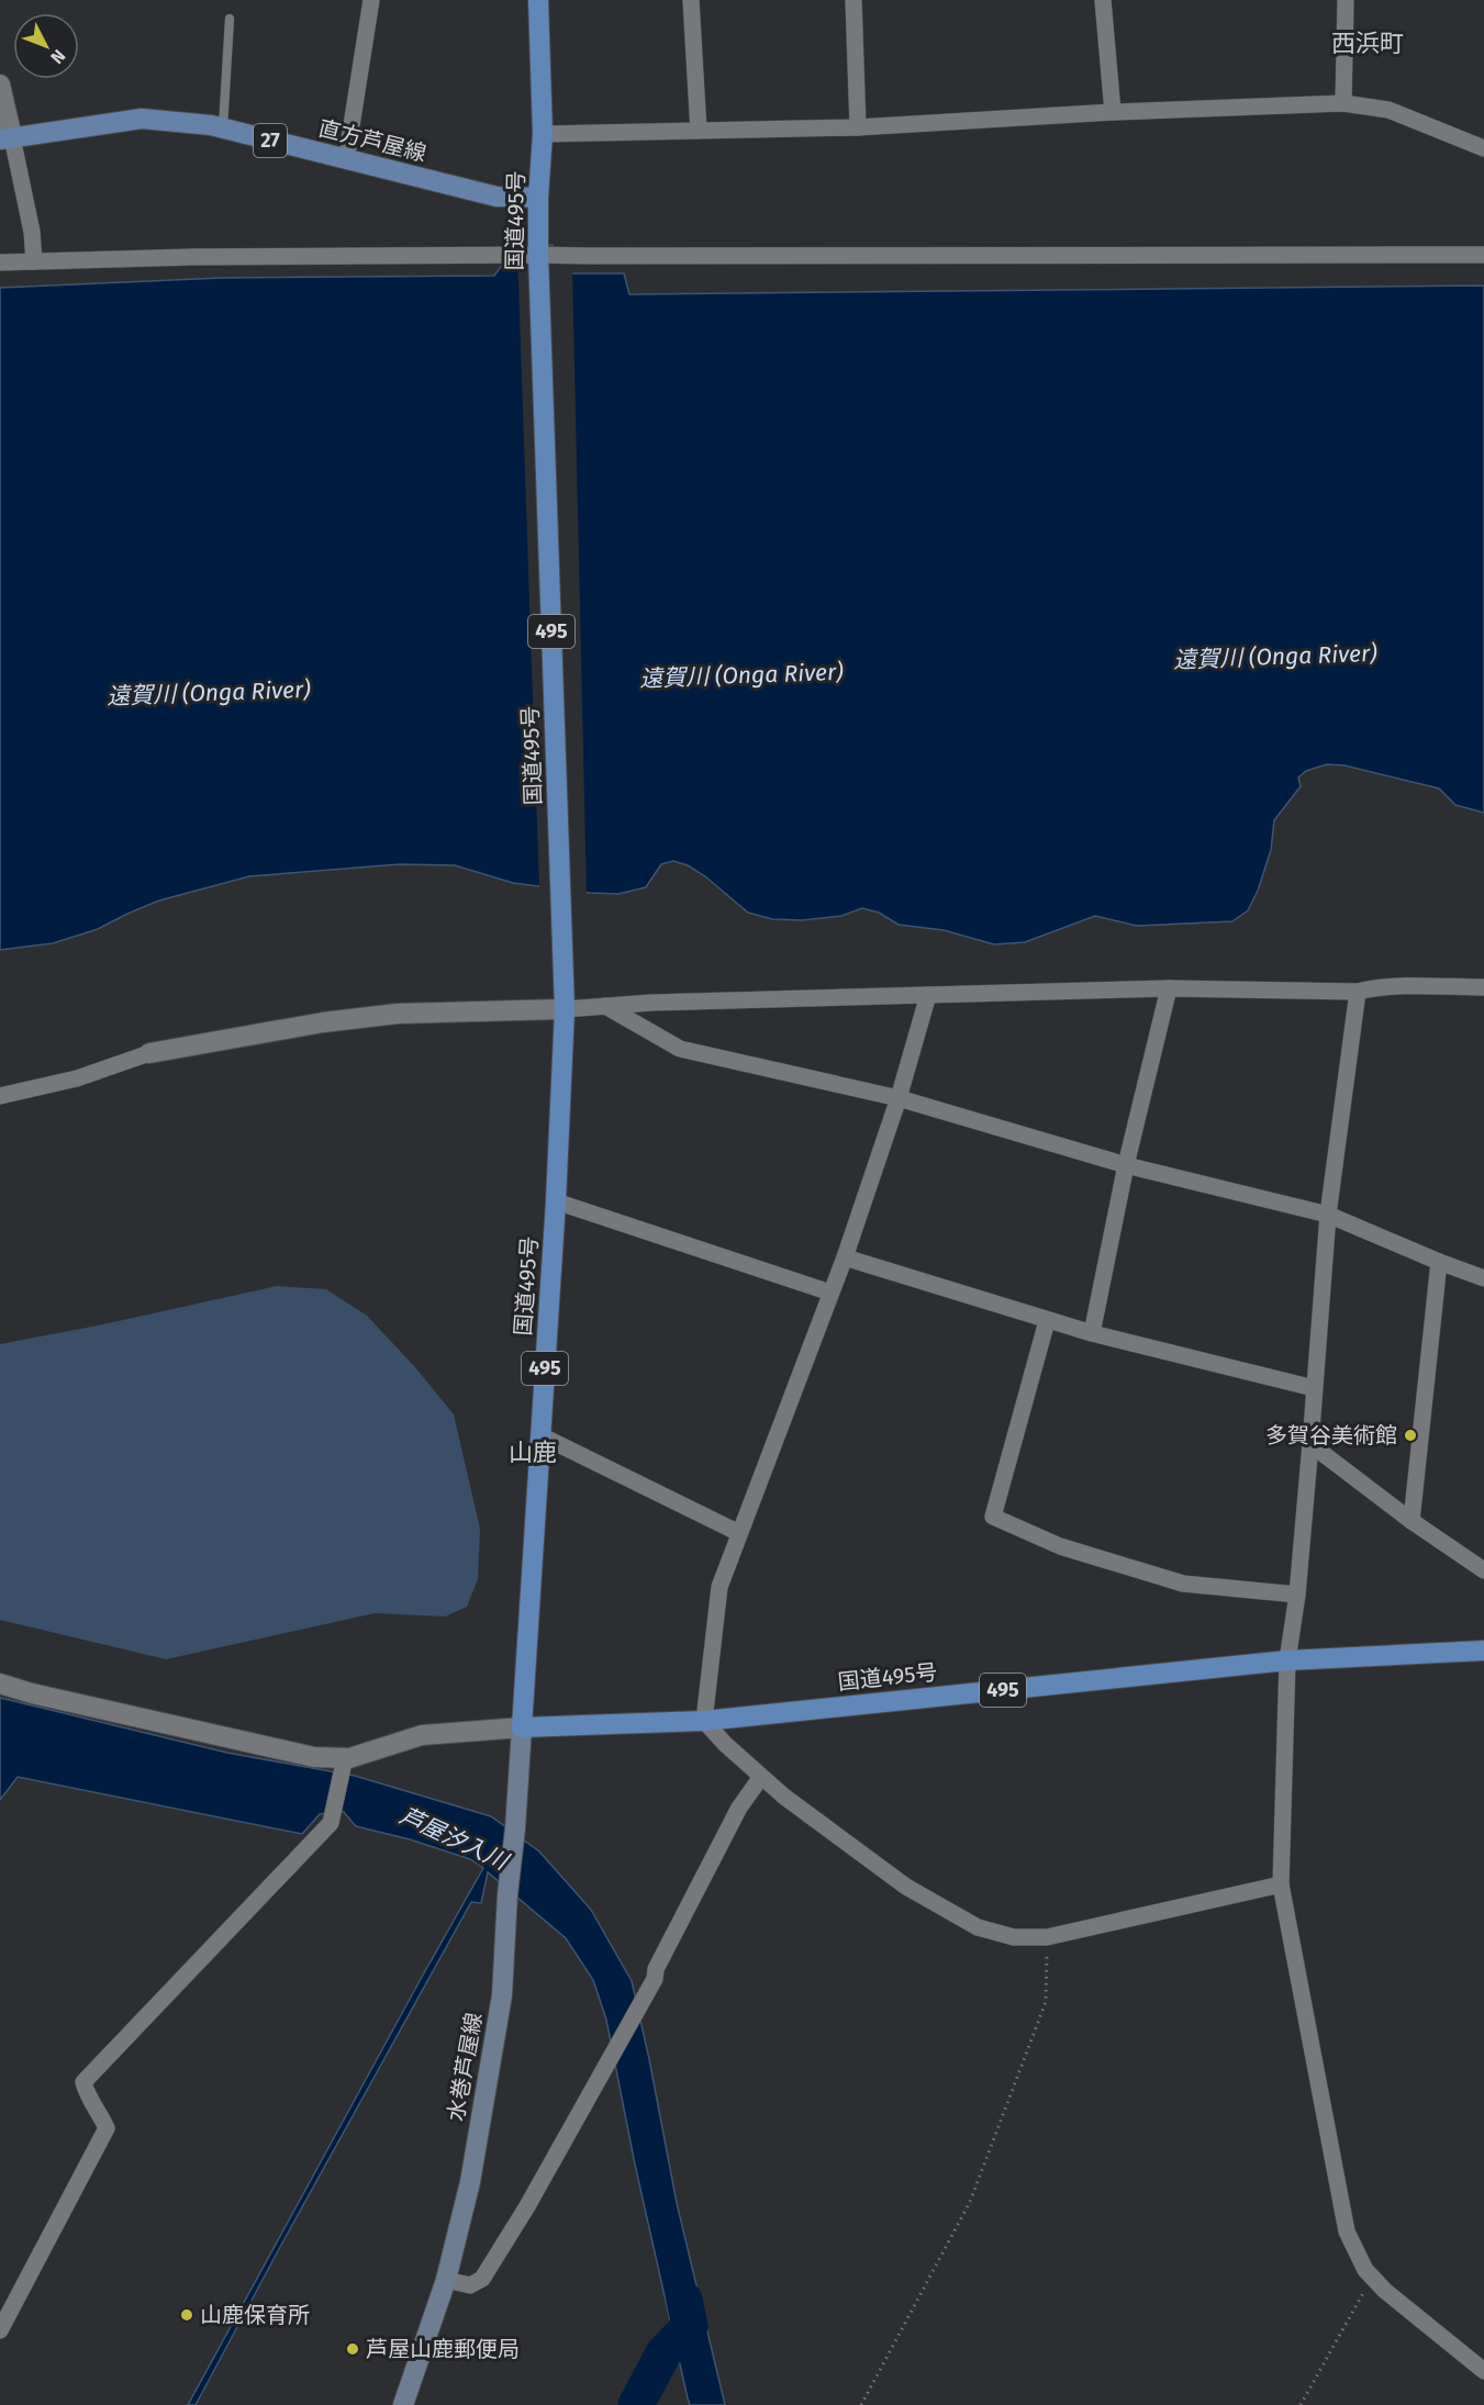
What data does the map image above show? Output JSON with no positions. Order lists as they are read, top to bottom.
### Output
{
  "streets": {
    "highway": ["国道495号", "495"],
    "main road": ["27", "直方芦屋線", "水巻芦屋線"]
  },
  "crossings": [
    ["直方芦屋線", "国道495号"],
    ["国道495号", "水巻芦屋線"]
  ],
  "districts": ["西浜町", "山鹿"],
  "water": ["遠賀川 (Onga River)", "芦屋汐入川"],
  "places": ["多賀谷美術館", "山鹿保育所", "芦屋山鹿郵便局"],
  "north": "bottom right"
}
